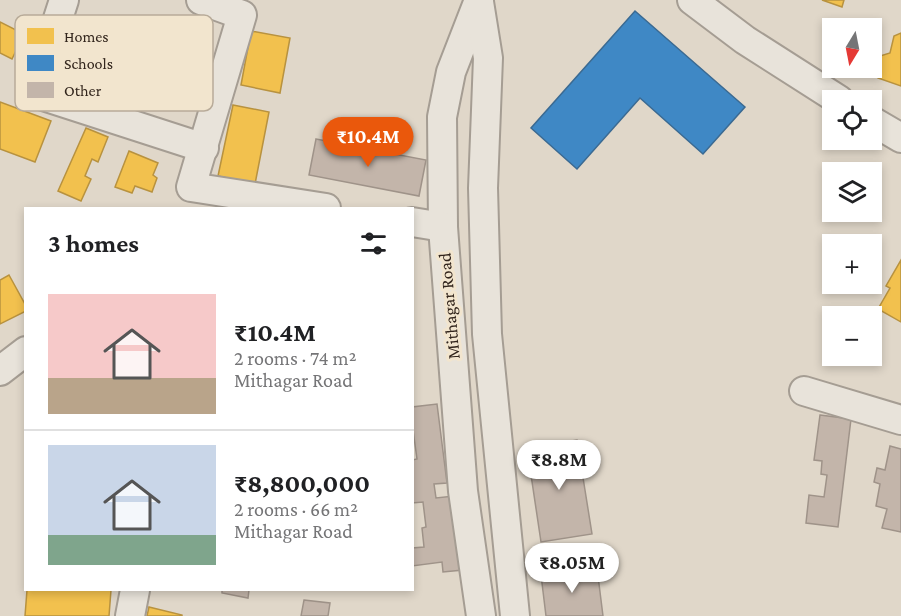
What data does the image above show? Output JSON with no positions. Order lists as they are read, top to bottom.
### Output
{
  "streets": {
    "street": ["Mithagar Road"]
  },
  "legend": ["Homes", "Schools", "Other"],
  "north": "bottom",
  "page": {
    "map_buttons": ["+", "−"],
    "price": ["₹10.4M", "₹8.8M", "₹8.05M"],
    "heading": "3 homes",
    "list": [
      {
        "name": "₹10.4M",
        "note": "2 rooms · 74 m² · Mithagar Road"
      },
      {
        "name": "₹8,800,000",
        "note": "2 rooms · 66 m² · Mithagar Road"
      }
    ]
  }
}
